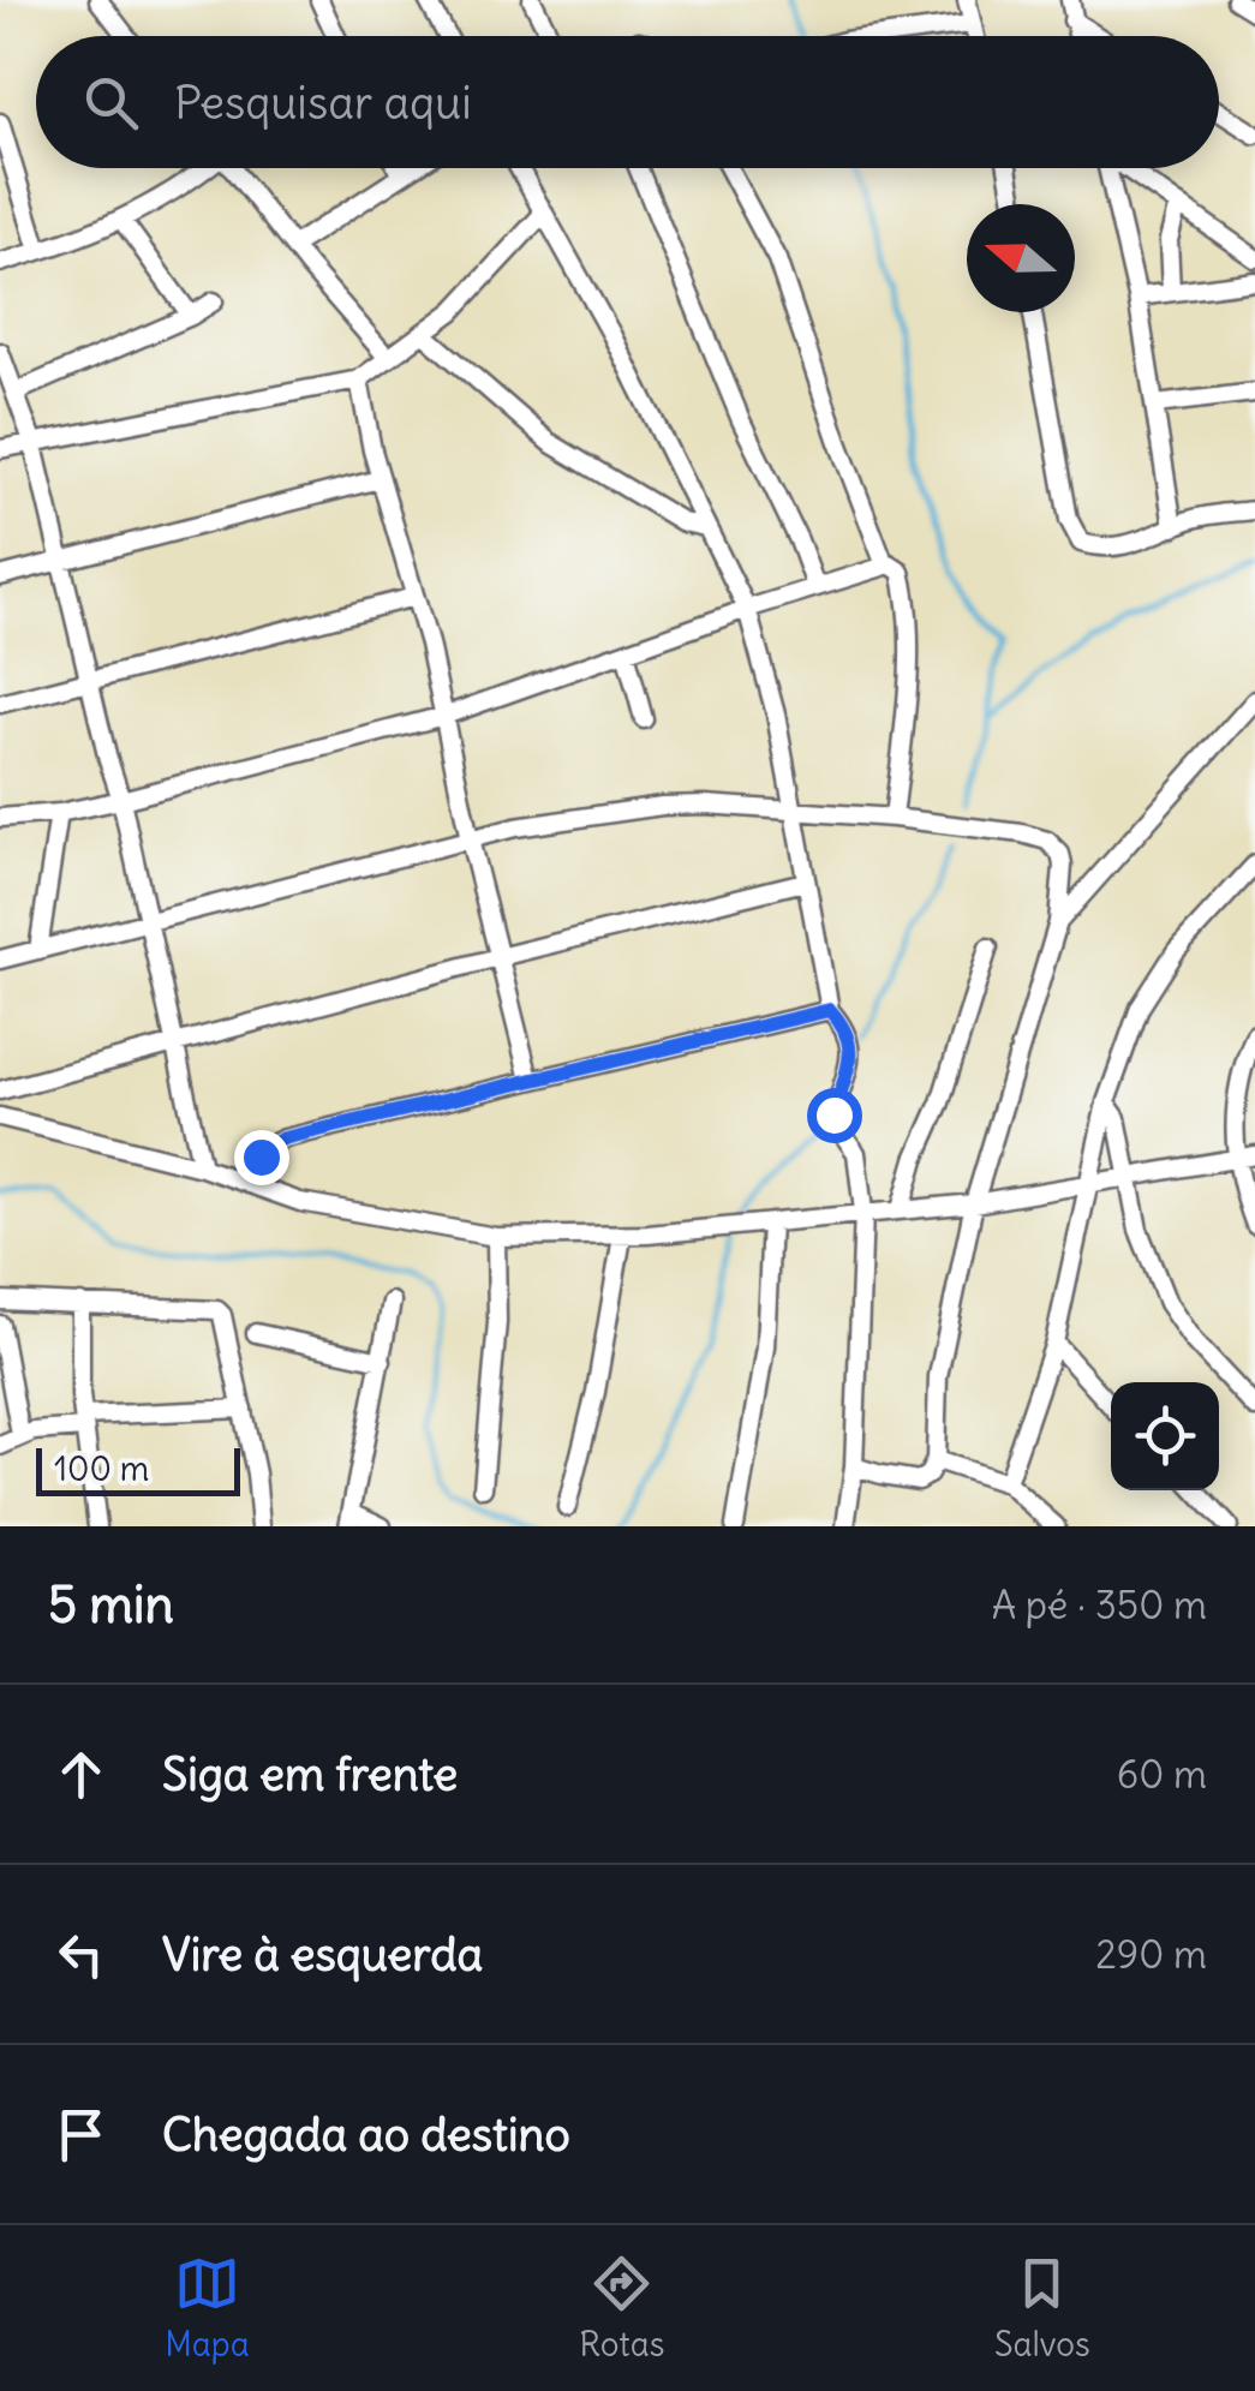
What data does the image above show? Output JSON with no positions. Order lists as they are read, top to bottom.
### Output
{
  "scale_bar": "100 m",
  "north": "left",
  "page": {
    "search": "Pesquisar aqui",
    "scale": "100 m",
    "heading": ["5 min", "A pé · 350 m"],
    "list": [
      ["Siga em frente", "60 m"],
      ["Vire à esquerda", "290 m"],
      "Chegada ao destino"
    ],
    "nav": ["Mapa", "Rotas", "Salvos"]
  }
}
